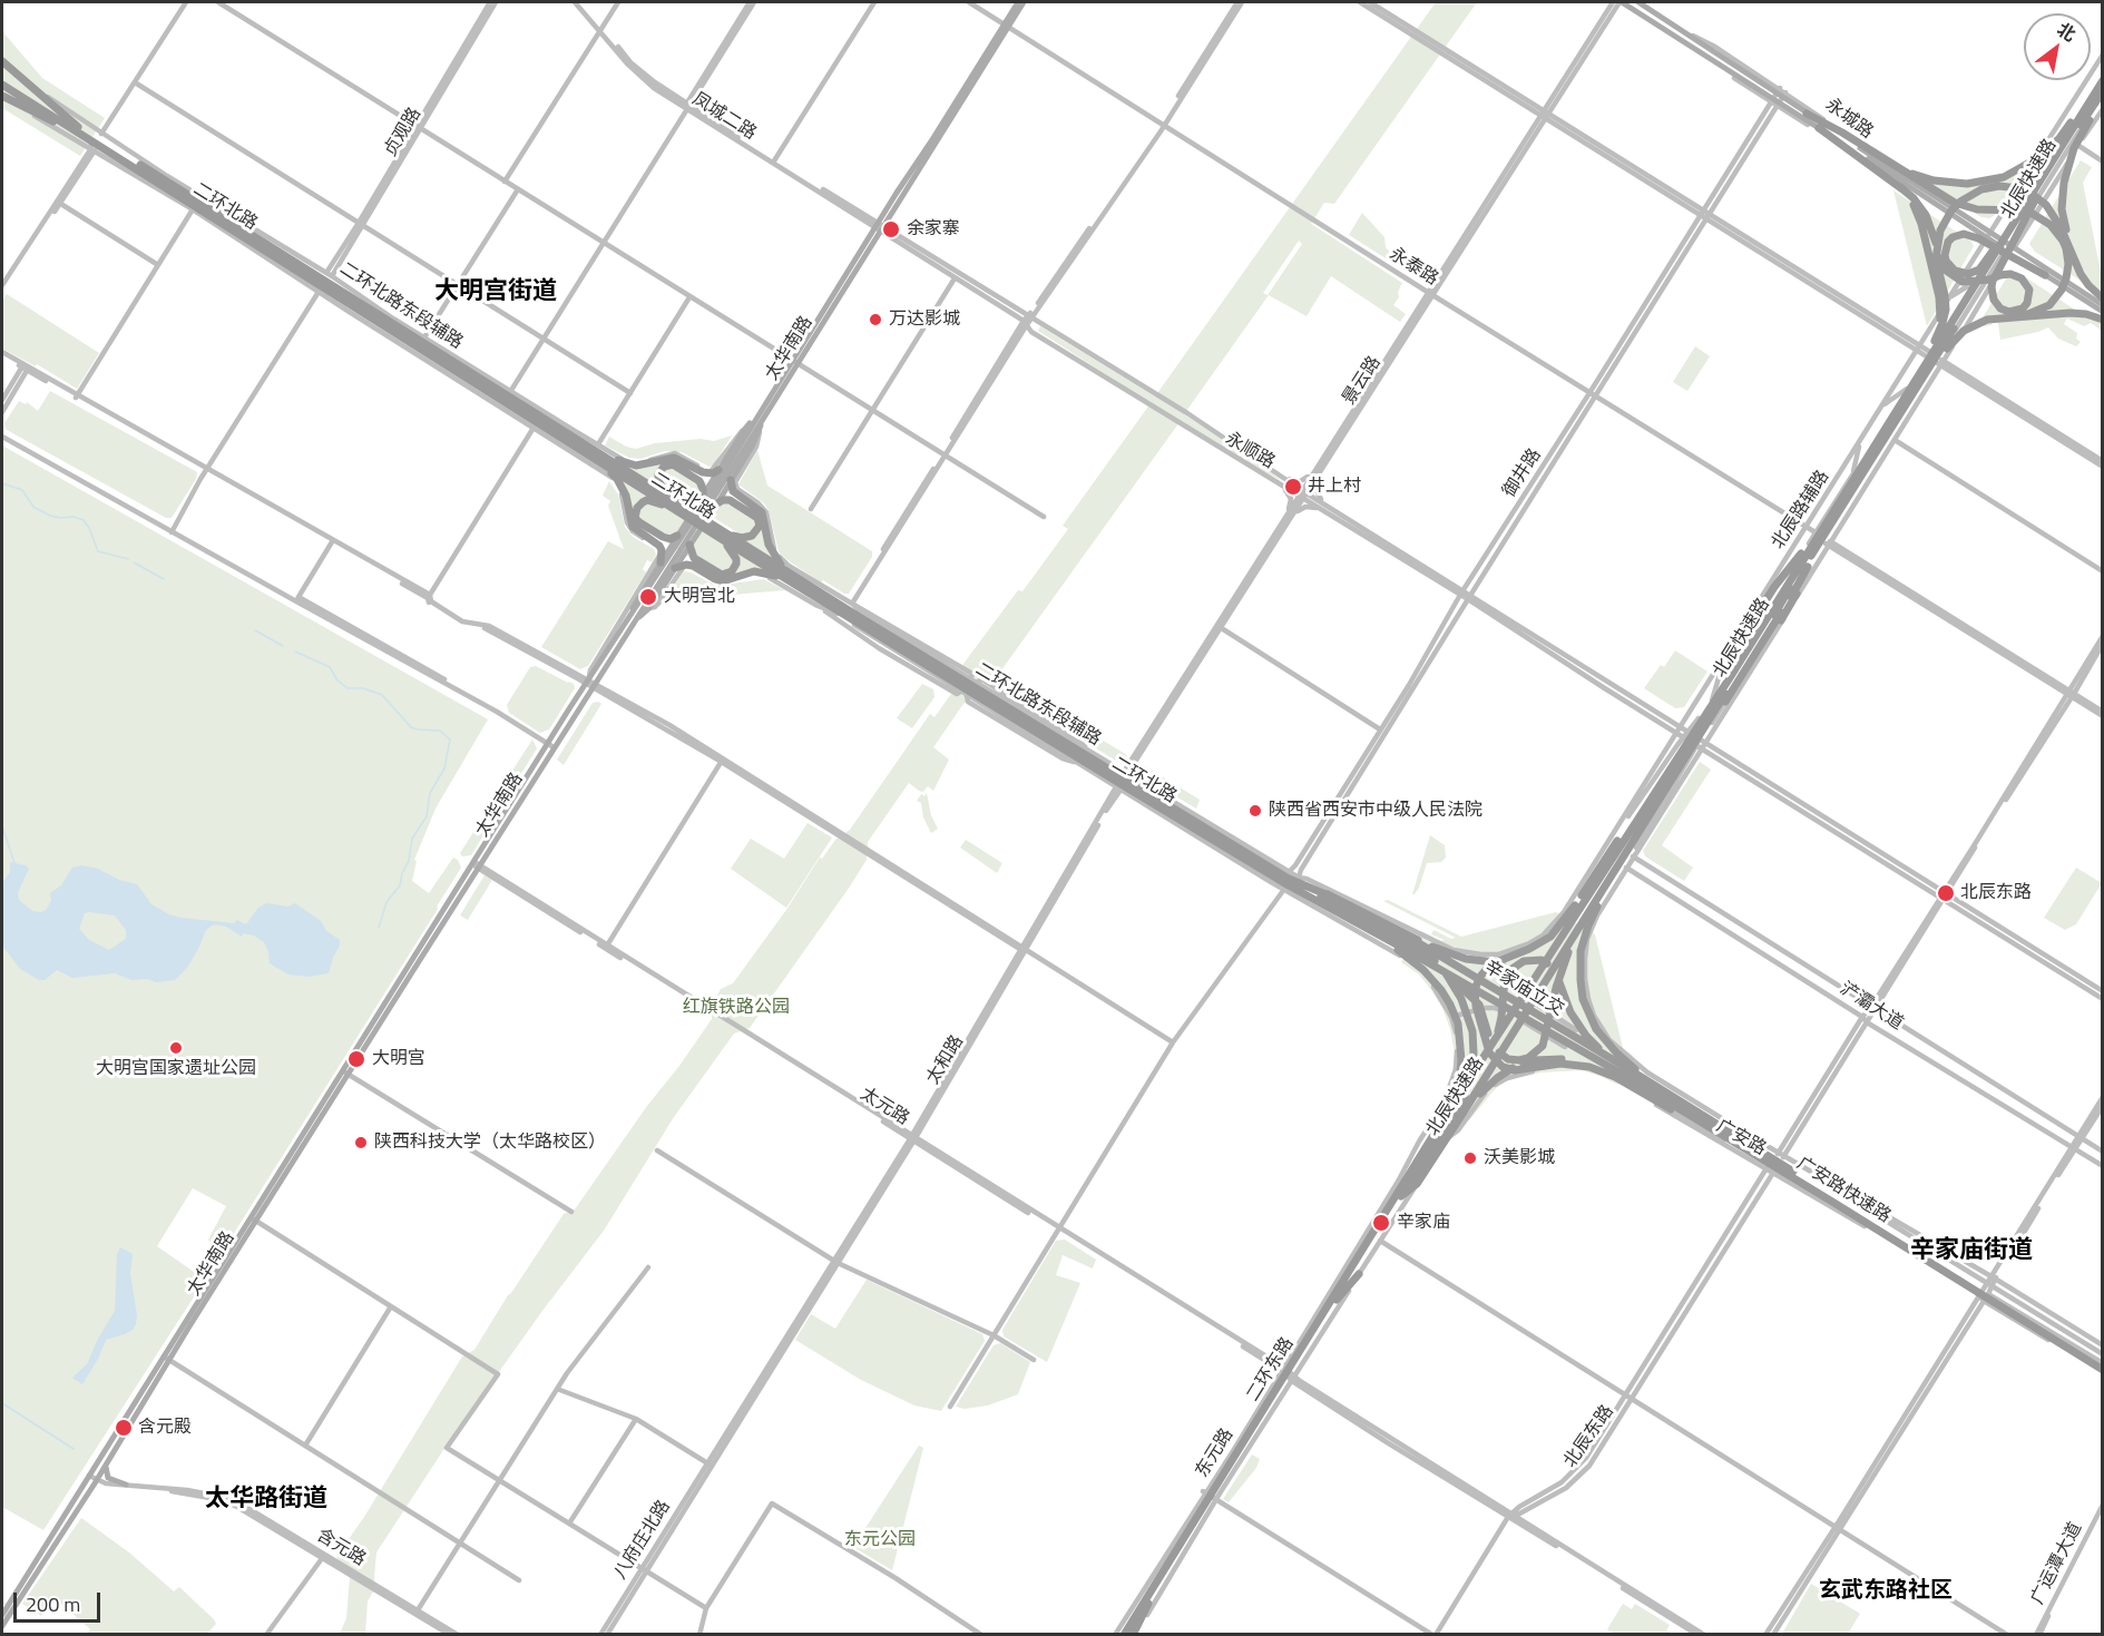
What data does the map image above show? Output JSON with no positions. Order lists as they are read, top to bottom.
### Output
{
  "streets": {
    "highway": [
      "北辰快速路",
      "二环北路",
      "辛家庙立交",
      "广安路快速路",
      "二环东路"
    ],
    "main road": ["永城路", "太华南路"],
    "street": [
      "凤城二路",
      "贞观路",
      "永泰路",
      "二环北路东段辅路",
      "景云路",
      "永顺路",
      "御井路",
      "北辰路辅路",
      "浐灞大道",
      "太和路",
      "太元路",
      "广安路",
      "北辰东路",
      "东元路",
      "八府庄北路",
      "含元路",
      "广运潭大道"
    ]
  },
  "crossings": [
    ["凤城二路", "太华南路"],
    ["凤城二路", "永顺路"],
    ["永城路", "景云路"],
    ["永城路", "御井路"],
    ["永城路", "北辰路辅路"],
    ["贞观路", "二环北路东段辅路"],
    ["北辰快速路", "永顺路"],
    ["北辰快速路", "辛家庙立交"],
    ["北辰快速路", "广安路"],
    ["北辰快速路", "二环东路"],
    ["北辰快速路", "东元路"],
    ["二环北路", "二环北路东段辅路"],
    ["二环北路", "御井路"],
    ["二环北路", "辛家庙立交"],
    ["二环北路", "太和路"],
    ["永泰路", "太华南路"],
    ["永泰路", "景云路"],
    ["永泰路", "御井路"],
    ["永泰路", "北辰路辅路"],
    ["二环北路东段辅路", "太华南路"],
    ["二环北路东段辅路", "景云路"],
    ["二环北路东段辅路", "御井路"],
    ["二环北路东段辅路", "北辰路辅路"],
    ["二环北路东段辅路", "太和路"],
    ["二环北路东段辅路", "东元路"],
    ["太华南路", "永顺路"],
    ["太华南路", "太元路"],
    ["太华南路", "含元路"],
    ["景云路", "永顺路"],
    ["永顺路", "御井路"],
    ["永顺路", "北辰路辅路"],
    ["御井路", "太元路"],
    ["辛家庙立交", "广安路快速路"],
    ["太和路", "太元路"],
    ["太和路", "八府庄北路"],
    ["太元路", "北辰东路"],
    ["太元路", "东元路"],
    ["广安路", "广安路快速路"],
    ["广安路", "北辰东路"],
    ["二环东路", "东元路"]
  ],
  "districts": [
    "大明宫街道",
    "辛家庙街道",
    "太华路街道",
    "玄武东路社区"
  ],
  "parks": ["红旗铁路公园", "东元公园"],
  "places": [
    "余家寨",
    "万达影城",
    "井上村",
    "大明宫北",
    "陕西省西安市中级人民法院",
    "北辰东路",
    "大明宫国家遗址公园",
    "大明宫",
    "陕西科技大学（太华路校区）",
    "沃美影城",
    "辛家庙",
    "含元殿"
  ],
  "scale_bar": "200 m",
  "north": "top right"
}
